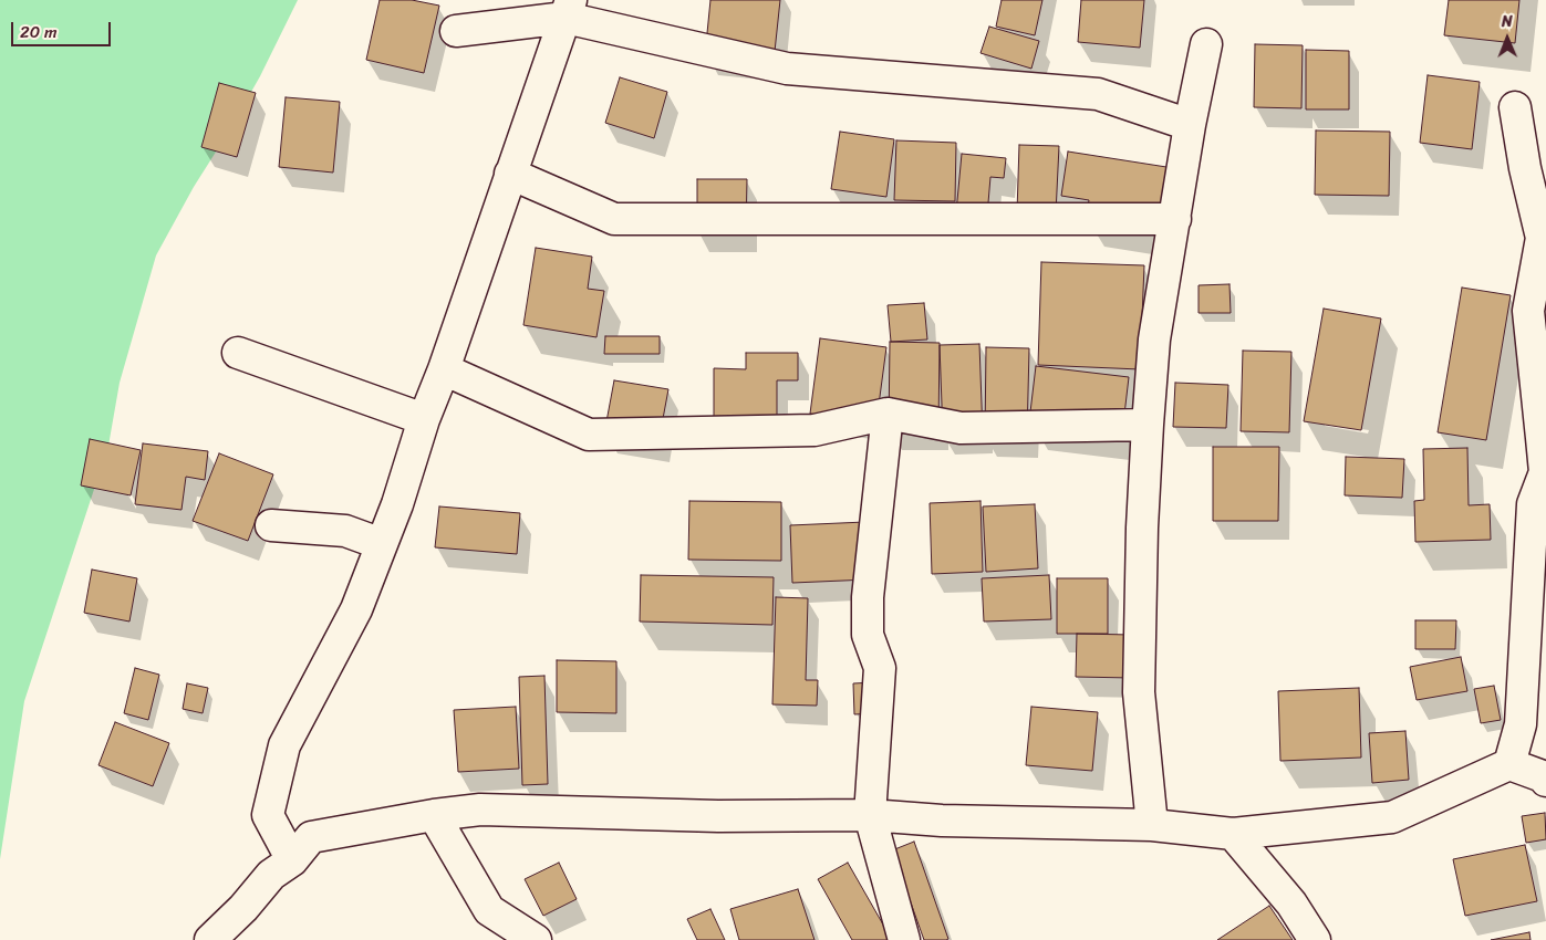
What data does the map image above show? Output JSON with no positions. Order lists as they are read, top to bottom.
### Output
{
  "scale_bar": "20 m",
  "north": "top"
}
